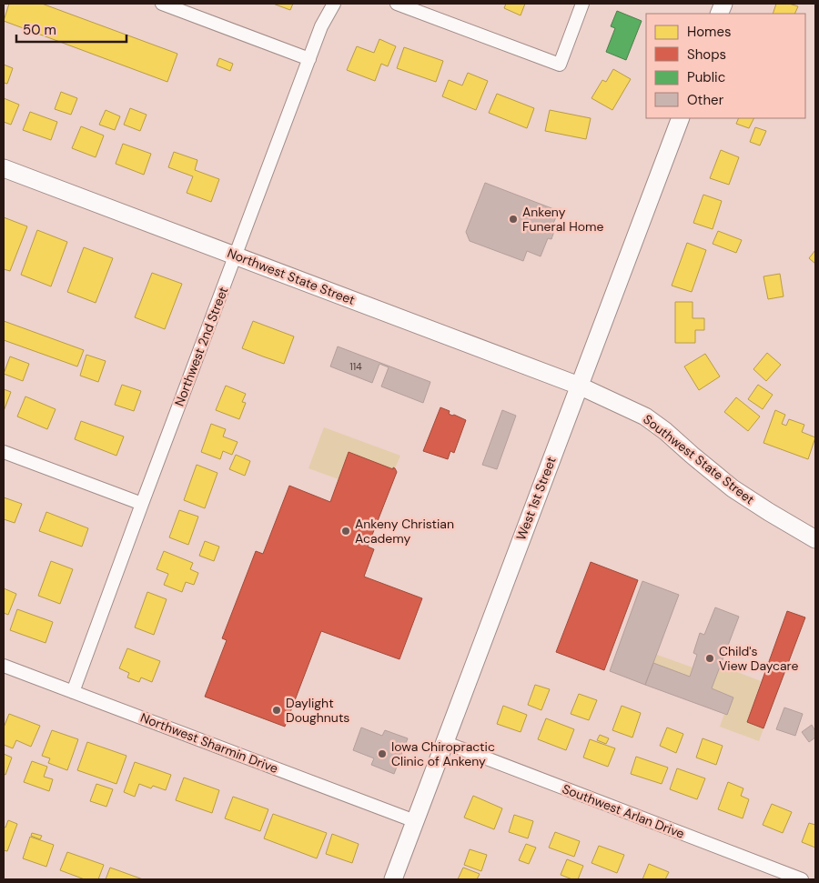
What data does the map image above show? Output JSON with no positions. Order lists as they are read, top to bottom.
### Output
{
  "streets": {
    "main road": ["Northwest State Street", "Southwest State Street", "West 1st Street"],
    "street": ["Northwest 2nd Street", "Northwest Sharmin Drive", "Southwest Arlan Drive"]
  },
  "crossings": [
    ["Northwest State Street", "Northwest 2nd Street"],
    ["Northwest State Street", "Southwest State Street"],
    ["Northwest State Street", "West 1st Street"],
    ["Northwest 2nd Street", "Northwest Sharmin Drive"],
    ["Southwest State Street", "West 1st Street"],
    ["West 1st Street", "Northwest Sharmin Drive"],
    ["West 1st Street", "Southwest Arlan Drive"]
  ],
  "places": [
    "Ankeny Funeral Home",
    "Ankeny Christian Academy",
    "Child's View Daycare",
    "Daylight Doughnuts",
    "Iowa Chiropractic Clinic of Ankeny"
  ],
  "house_numbers": ["114"],
  "legend": [
    "Homes",
    "Shops",
    "Public",
    "Other"
  ],
  "scale_bar": "50 m"
}
